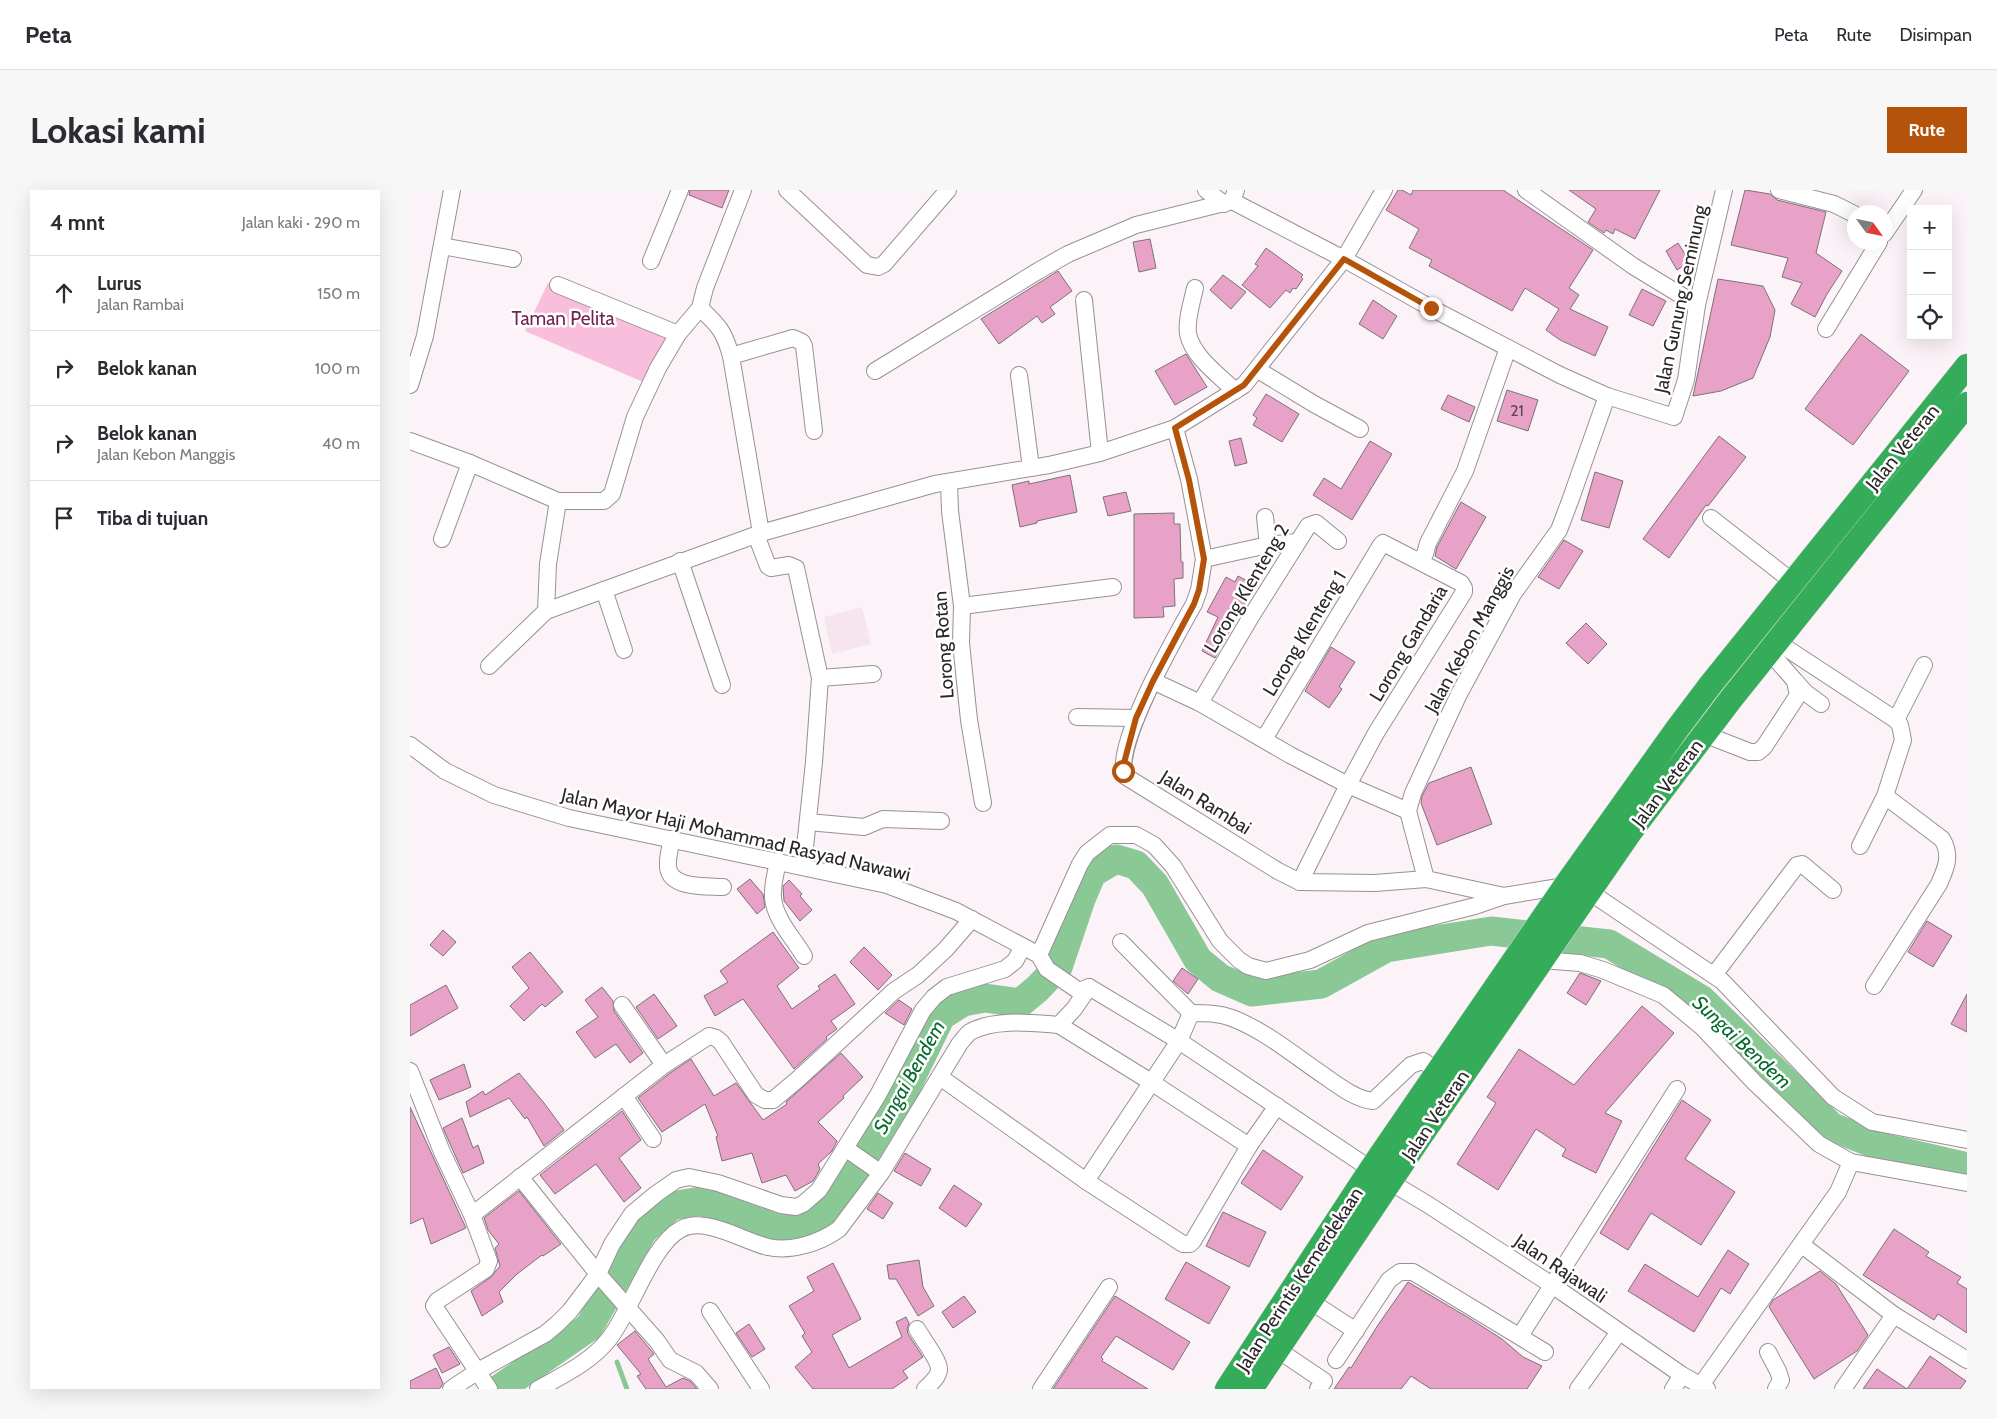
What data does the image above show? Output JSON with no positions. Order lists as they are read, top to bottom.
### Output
{
  "streets": {
    "highway": ["Jalan Veteran", "Jalan Perintis Kemerdekaan"],
    "street": [
      "Jalan Gunung Seminung",
      "Lorong Klenteng 2",
      "Lorong Klenteng 1",
      "Jalan Kebon Manggis",
      "Lorong Gandaria",
      "Lorong Rotan",
      "Jalan Rambai",
      "Jalan Mayor Haji Mohammad Rasyad Nawawi",
      "Jalan Rajawali"
    ]
  },
  "crossings": [
    ["Jalan Gunung Seminung", "Jalan Kebon Manggis"],
    ["Jalan Veteran", "Jalan Rambai"],
    ["Jalan Veteran", "Jalan Rajawali"],
    ["Jalan Veteran", "Jalan Perintis Kemerdekaan"],
    ["Lorong Klenteng 1", "Lorong Gandaria"],
    ["Lorong Gandaria", "Jalan Rambai"],
    ["Jalan Rajawali", "Jalan Perintis Kemerdekaan"]
  ],
  "water": ["Sungai Bendem"],
  "parks": ["Taman Pelita"],
  "house_numbers": ["21"],
  "north": "bottom right",
  "page": {
    "header": "Peta",
    "nav": ["Peta", "Rute", "Disimpan"],
    "buttons": "Rute",
    "title": "Lokasi kami",
    "heading": ["4 mnt", "Jalan kaki · 290 m"],
    "map_buttons": ["+", "−"],
    "list": [
      ["Lurus", "Jalan Rambai", "150 m"],
      ["Belok kanan", "100 m"],
      ["Belok kanan", "Jalan Kebon Manggis", "40 m"],
      "Tiba di tujuan"
    ]
  }
}
